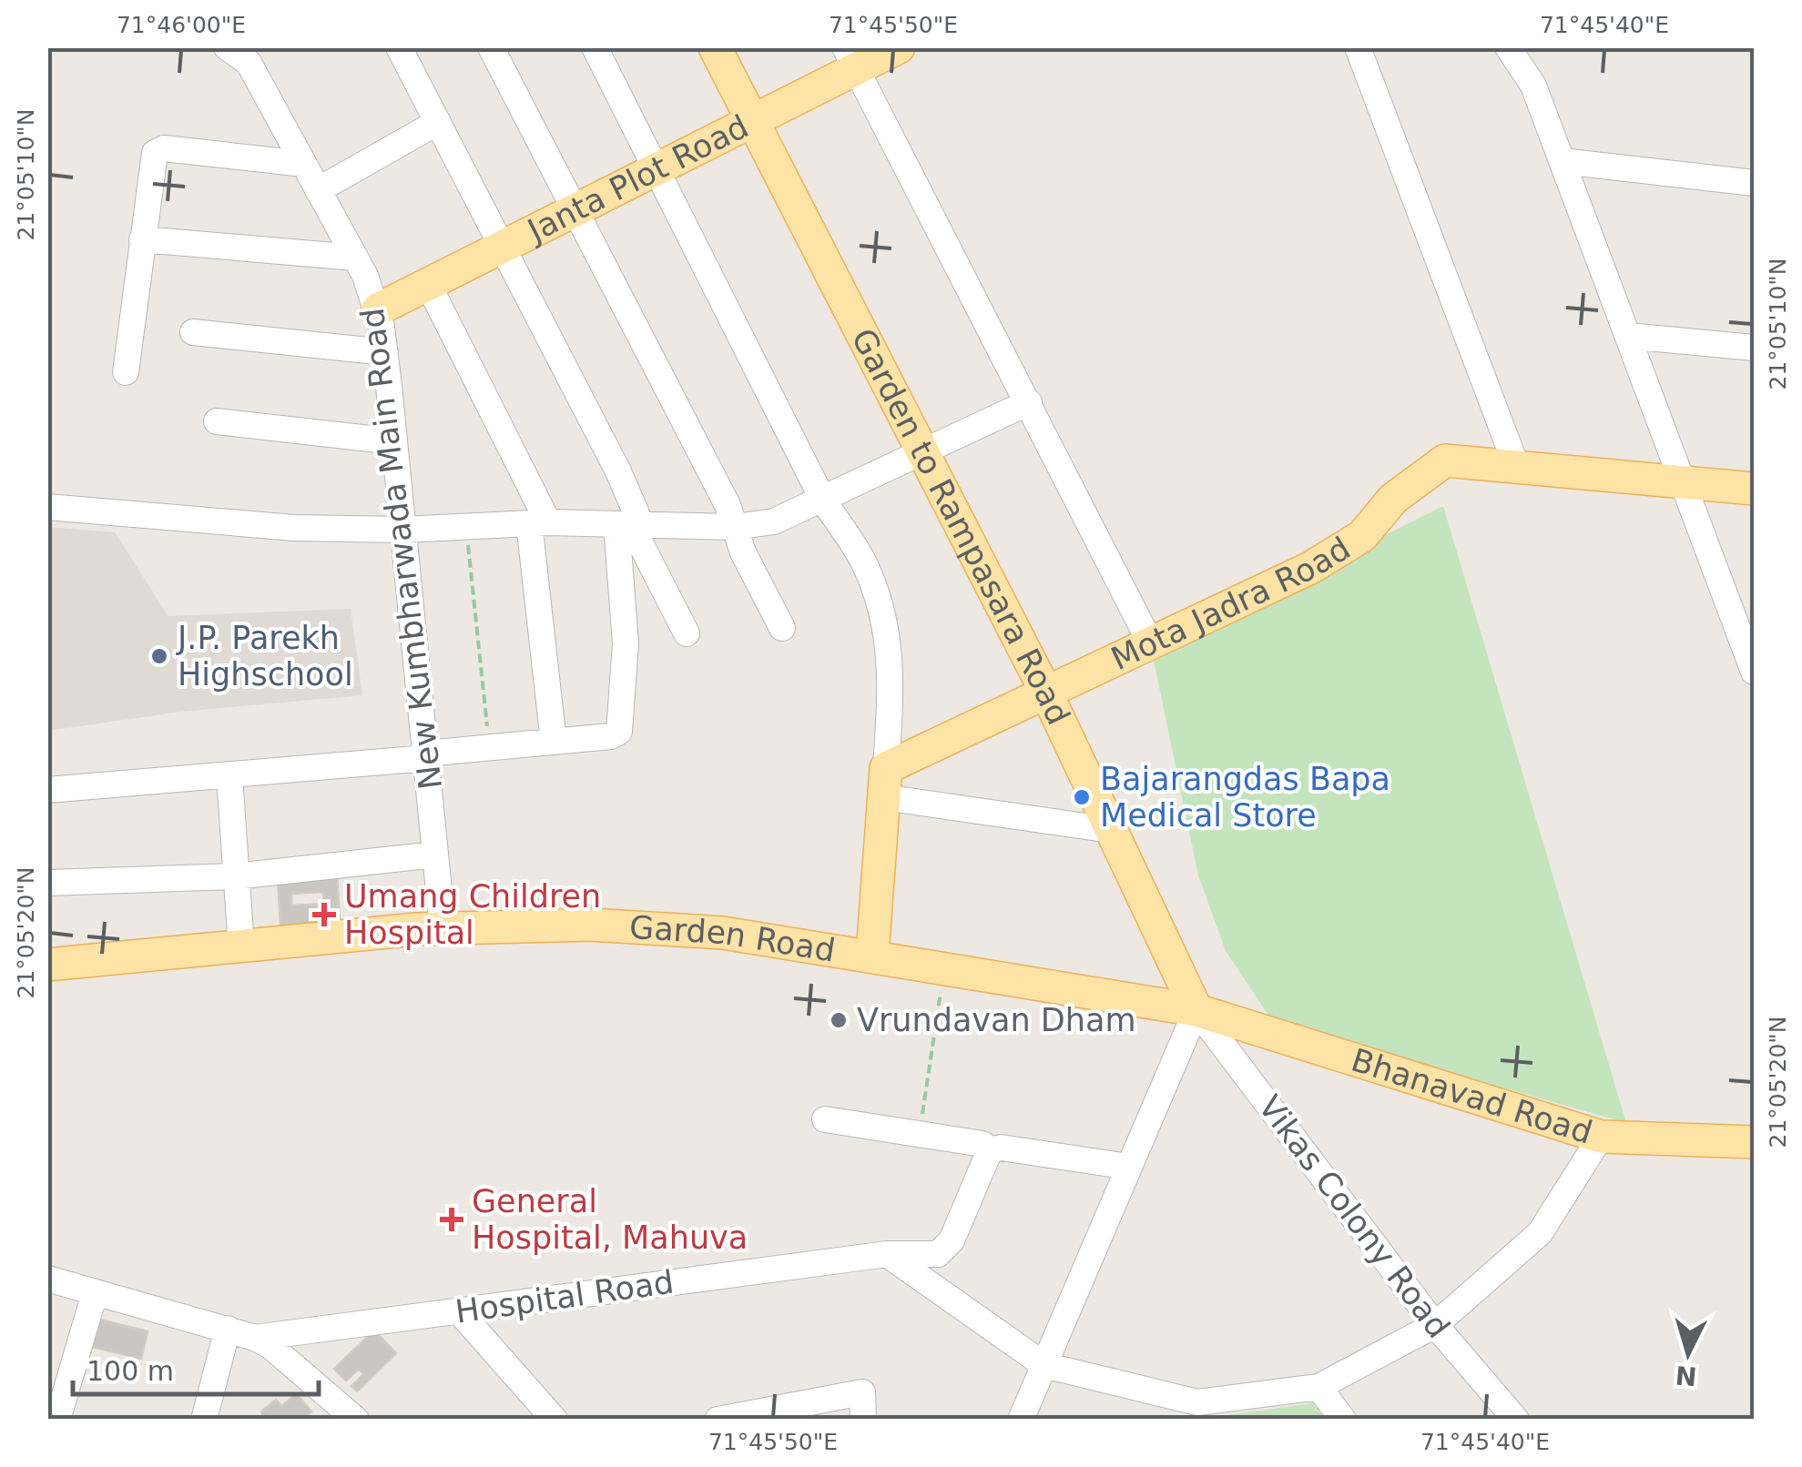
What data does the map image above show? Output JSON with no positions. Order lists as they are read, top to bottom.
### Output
{
  "streets": {
    "main road": [
      "Janta Plot Road",
      "Garden to Rampasara Road",
      "Mota Jadra Road",
      "Garden Road",
      "Bhanavad Road"
    ],
    "street": ["New Kumbharwada Main Road", "Vikas Colony Road", "Hospital Road"]
  },
  "crossings": [
    ["Janta Plot Road", "Garden to Rampasara Road"],
    ["Janta Plot Road", "New Kumbharwada Main Road"],
    ["Garden to Rampasara Road", "Mota Jadra Road"],
    ["Garden to Rampasara Road", "Garden Road"],
    ["Garden to Rampasara Road", "Bhanavad Road"],
    ["Garden to Rampasara Road", "Vikas Colony Road"],
    ["New Kumbharwada Main Road", "Garden Road"],
    ["Garden Road", "Bhanavad Road"],
    ["Garden Road", "Vikas Colony Road"],
    ["Bhanavad Road", "Vikas Colony Road"]
  ],
  "places": {
    "other": ["J.P. Parekh Highschool", "Bajarangdas Bapa Medical Store", "Vrundavan Dham"],
    "health": ["Umang Children Hospital", "General Hospital, Mahuva"]
  },
  "scale_bar": "100 m",
  "north": "bottom",
  "coordinates": [
    "71°46'00\"E",
    "71°45'50\"E",
    "71°45'40\"E",
    "21°05'10\"N",
    "21°05'20\"N"
  ]
}
